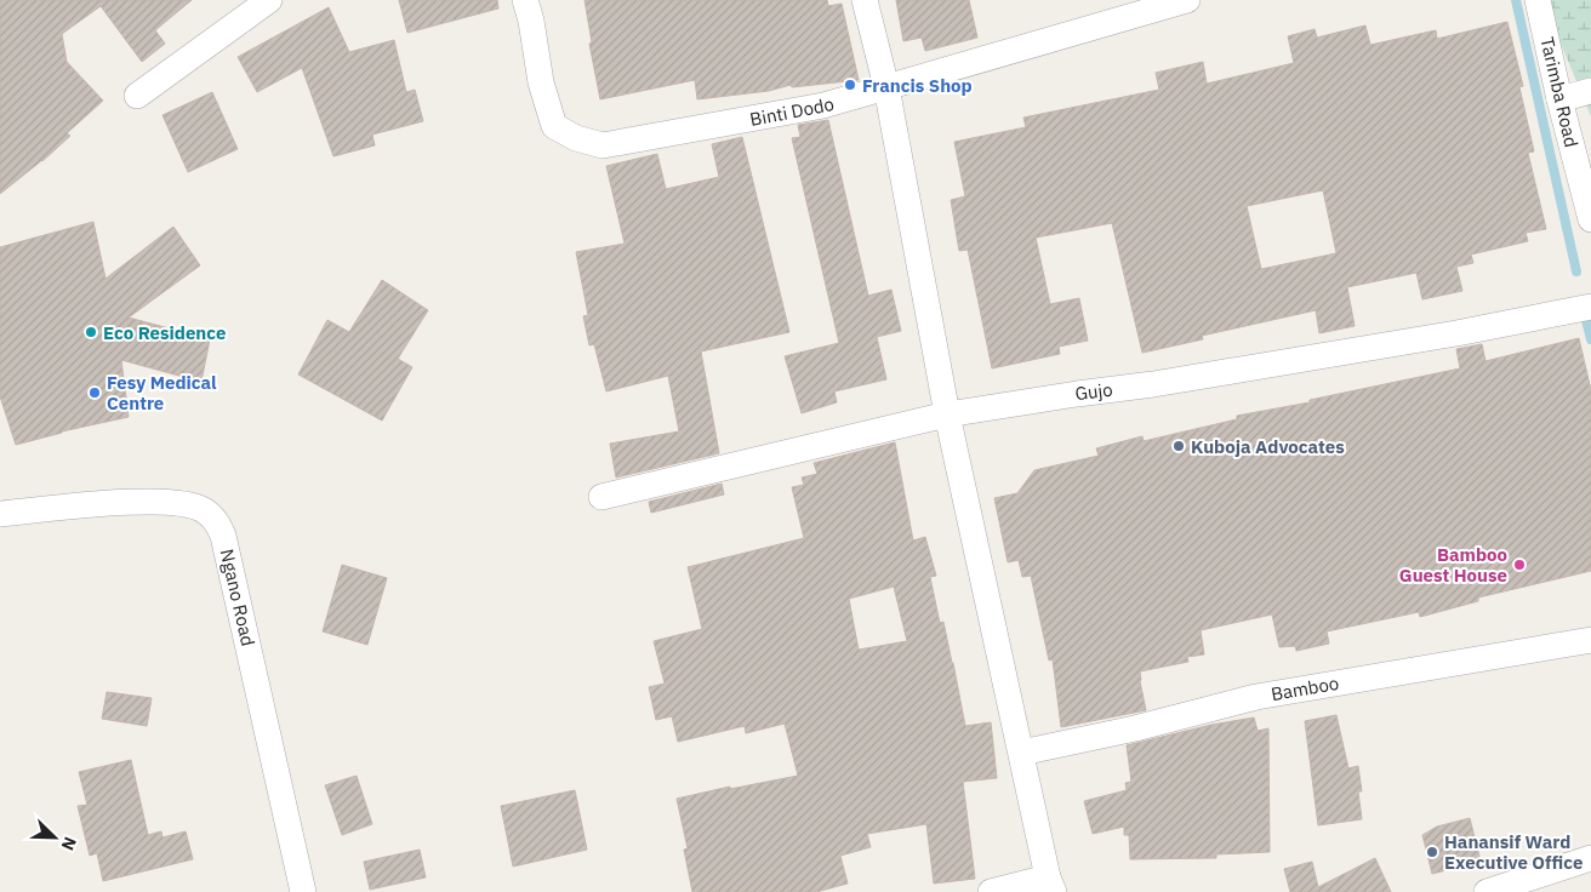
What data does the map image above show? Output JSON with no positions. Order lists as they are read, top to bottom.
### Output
{
  "streets": {
    "street": [
      "Tarimba Road",
      "Binti Dodo",
      "Gujo",
      "Ngano Road",
      "Bamboo"
    ]
  },
  "places": [
    "Francis Shop",
    "Eco Residence",
    "Fesy Medical Centre",
    "Kuboja Advocates",
    "Bamboo Guest House",
    "Hanansif Ward Executive Office"
  ],
  "north": "bottom right"
}
